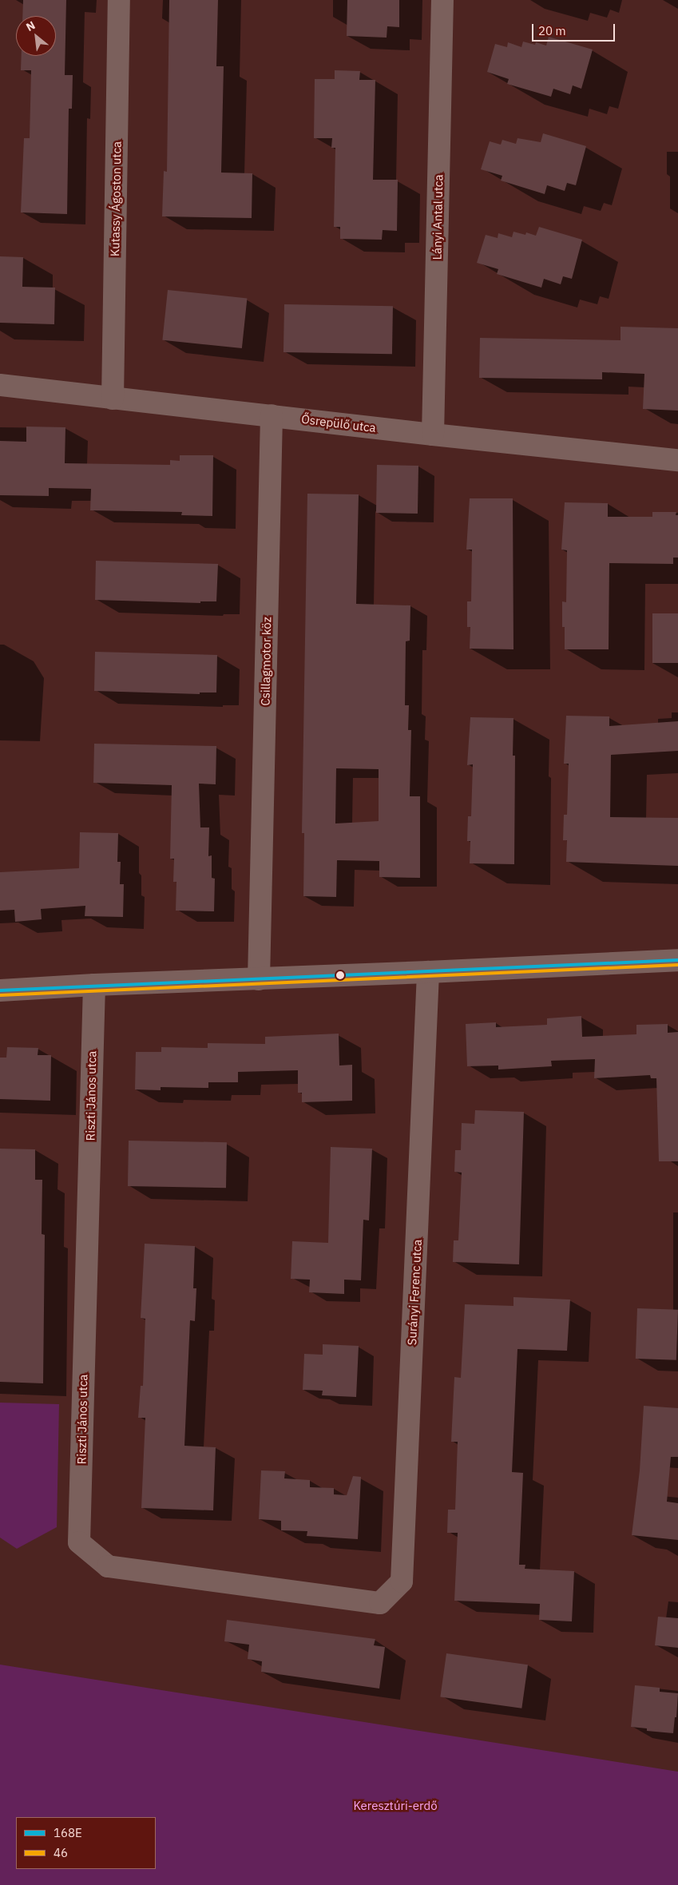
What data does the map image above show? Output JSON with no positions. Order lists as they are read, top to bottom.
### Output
{
  "streets": {
    "street": [
      "Kutassy Ágoston utca",
      "Lányi Antal utca",
      "Ősrepülő utca",
      "Csillagmotor köz",
      "Riszti János utca",
      "Surányi Ferenc utca"
    ]
  },
  "crossings": [
    ["Kutassy Ágoston utca", "Ősrepülő utca"],
    ["Lányi Antal utca", "Ősrepülő utca"],
    ["Ősrepülő utca", "Csillagmotor köz"],
    ["Riszti János utca", "Surányi Ferenc utca"]
  ],
  "parks": ["Keresztúri-erdő"],
  "lines": ["transit line 168E", "transit line 46"],
  "legend": ["168E", "46"],
  "scale_bar": "20 m",
  "north": "top left"
}
